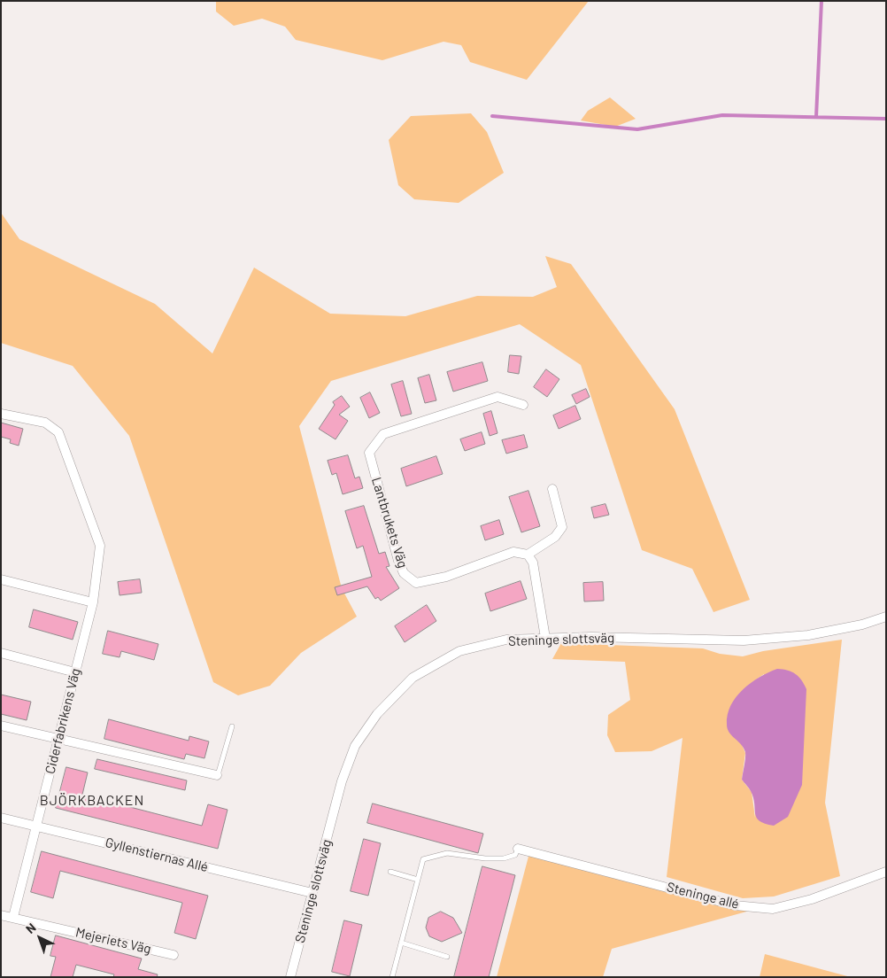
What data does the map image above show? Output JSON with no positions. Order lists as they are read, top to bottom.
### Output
{
  "streets": {
    "street": [
      "Lantbrukets Väg",
      "Steninge slottsväg",
      "Ciderfabrikens Väg",
      "Gyllenstiernas Allé",
      "Steninge allé",
      "Mejeriets Väg"
    ]
  },
  "crossings": [
    ["Steninge slottsväg", "Gyllenstiernas Allé"],
    ["Ciderfabrikens Väg", "Gyllenstiernas Allé"],
    ["Ciderfabrikens Väg", "Mejeriets Väg"]
  ],
  "districts": ["BJÖRKBACKEN"],
  "north": "top left"
}
